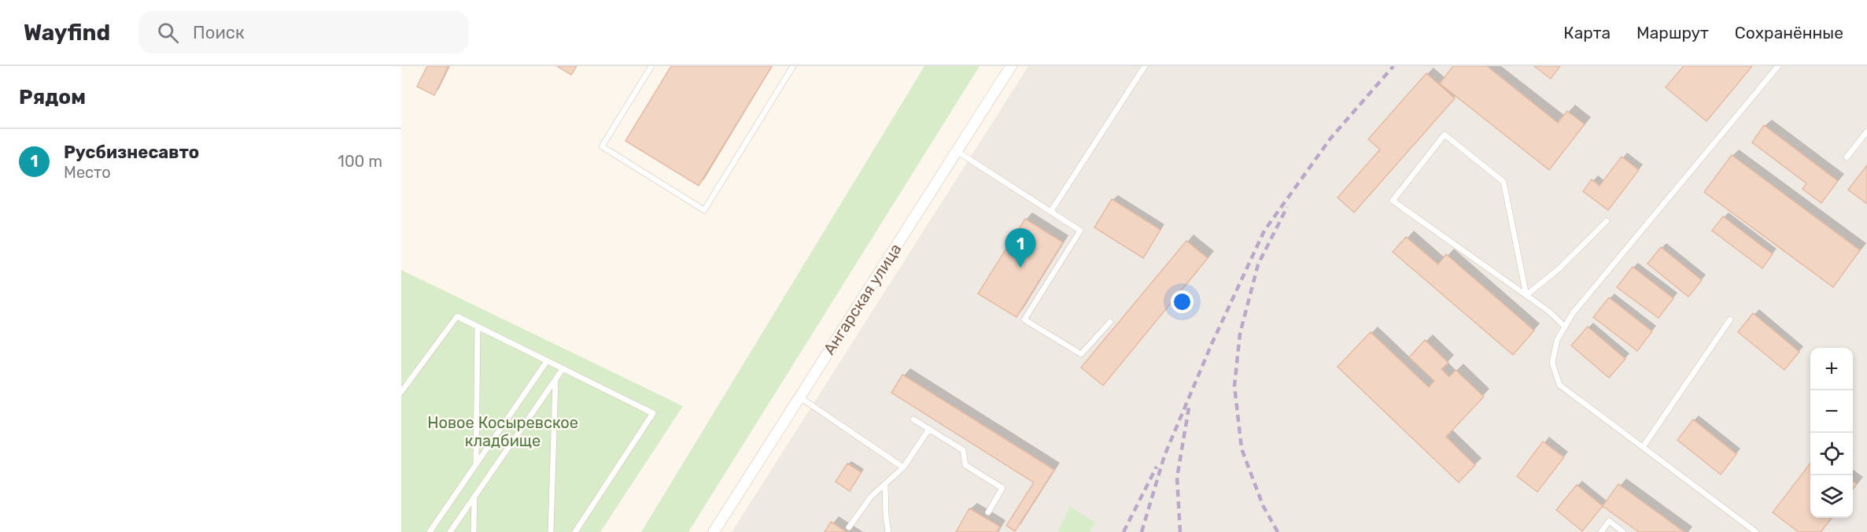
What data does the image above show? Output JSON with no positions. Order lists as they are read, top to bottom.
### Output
{
  "streets": {
    "street": ["Ангарская улица"]
  },
  "parks": ["Новое Косыревское кладбище"],
  "page": {
    "header": "Wayfind",
    "search": "Поиск",
    "nav": ["Карта", "Маршрут", "Сохранённые"],
    "heading": "Рядом",
    "list": [
      {
        "mark": "1",
        "name": "Русбизнесавто",
        "note": "Место",
        "value": "100 m"
      }
    ],
    "pins": "1",
    "map_buttons": ["+", "−"]
  }
}
